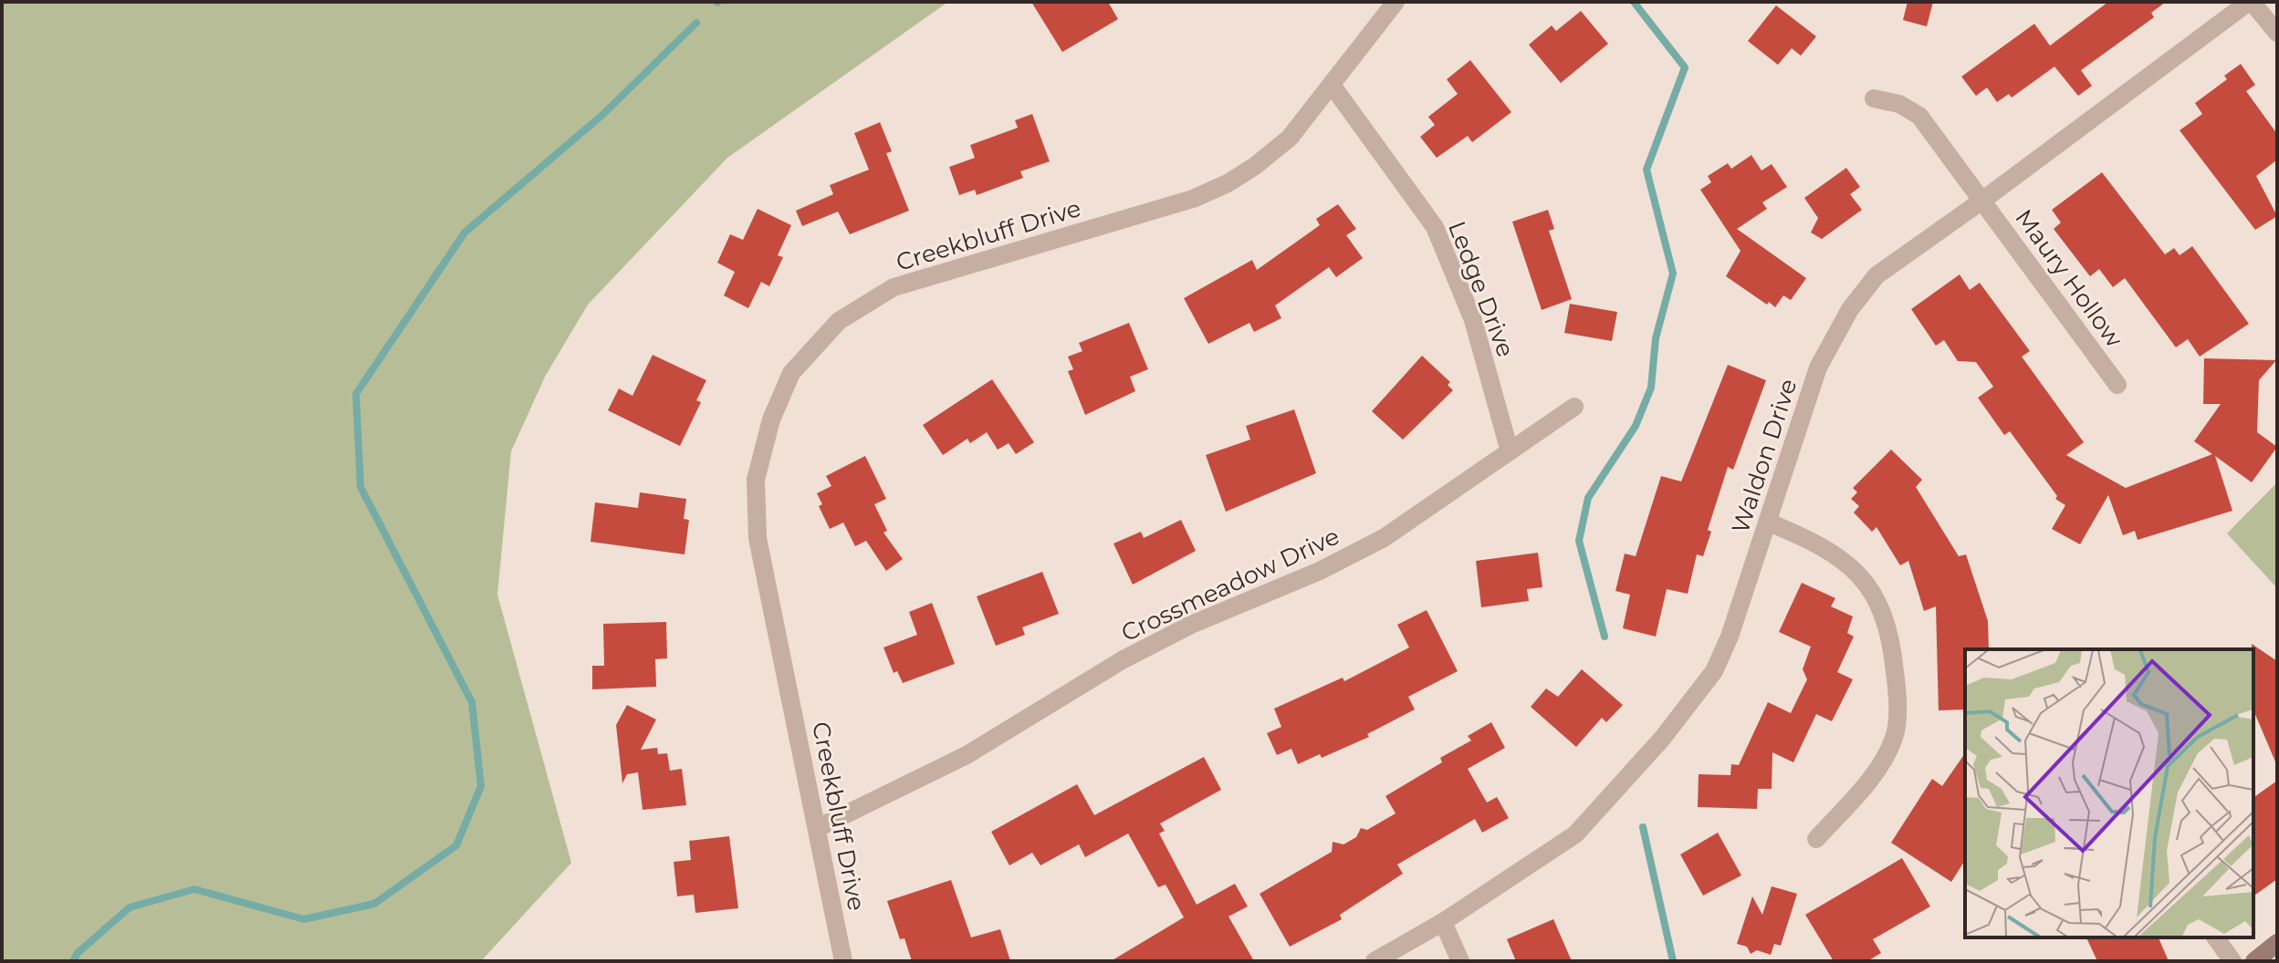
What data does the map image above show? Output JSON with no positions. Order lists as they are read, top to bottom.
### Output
{
  "streets": {
    "street": [
      "Creekbluff Drive",
      "Maury Hollow",
      "Ledge Drive",
      "Waldon Drive",
      "Crossmeadow Drive"
    ]
  },
  "crossings": [
    ["Creekbluff Drive", "Ledge Drive"],
    ["Creekbluff Drive", "Crossmeadow Drive"],
    ["Maury Hollow", "Waldon Drive"],
    ["Ledge Drive", "Crossmeadow Drive"]
  ]
}
